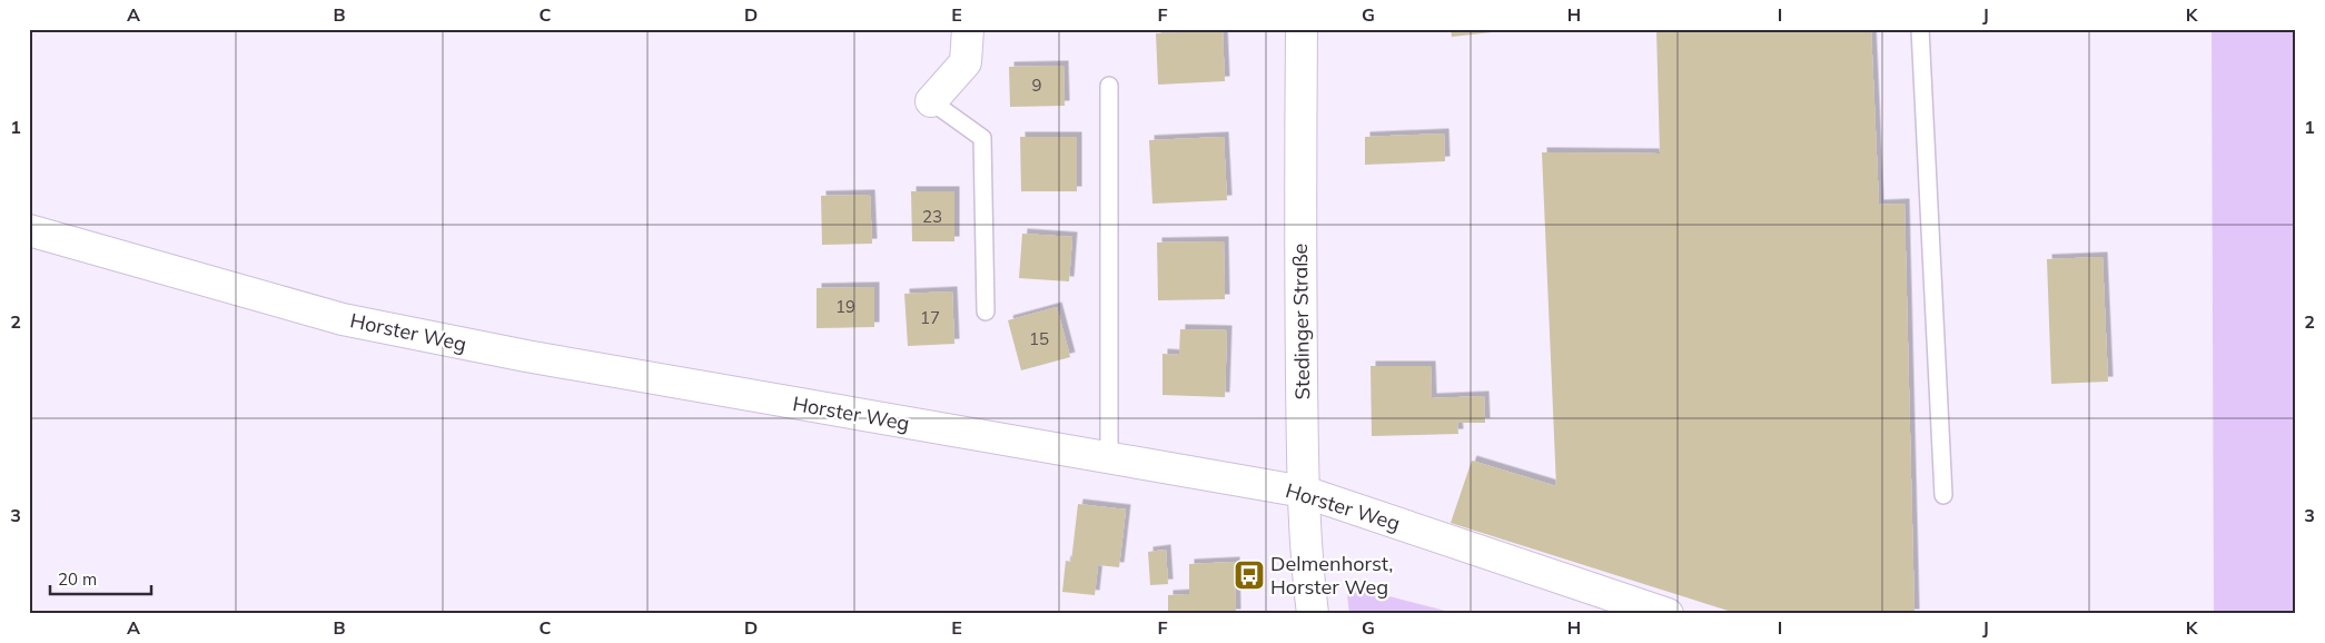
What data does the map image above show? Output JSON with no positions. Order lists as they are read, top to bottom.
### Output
{
  "streets": {
    "street": ["Stedinger Straße", "Horster Weg"]
  },
  "crossings": [
    ["Stedinger Straße", "Horster Weg"]
  ],
  "places": {
    "bus stop": ["Delmenhorst, Horster Weg"]
  },
  "house_numbers": [
    "9",
    "23",
    "19",
    "17",
    "15"
  ],
  "scale_bar": "20 m",
  "grid": {
    "columns": [
      "A",
      "B",
      "C",
      "D",
      "E",
      "F",
      "G",
      "H",
      "I",
      "J",
      "K"
    ],
    "rows": ["1", "2", "3"]
  }
}
